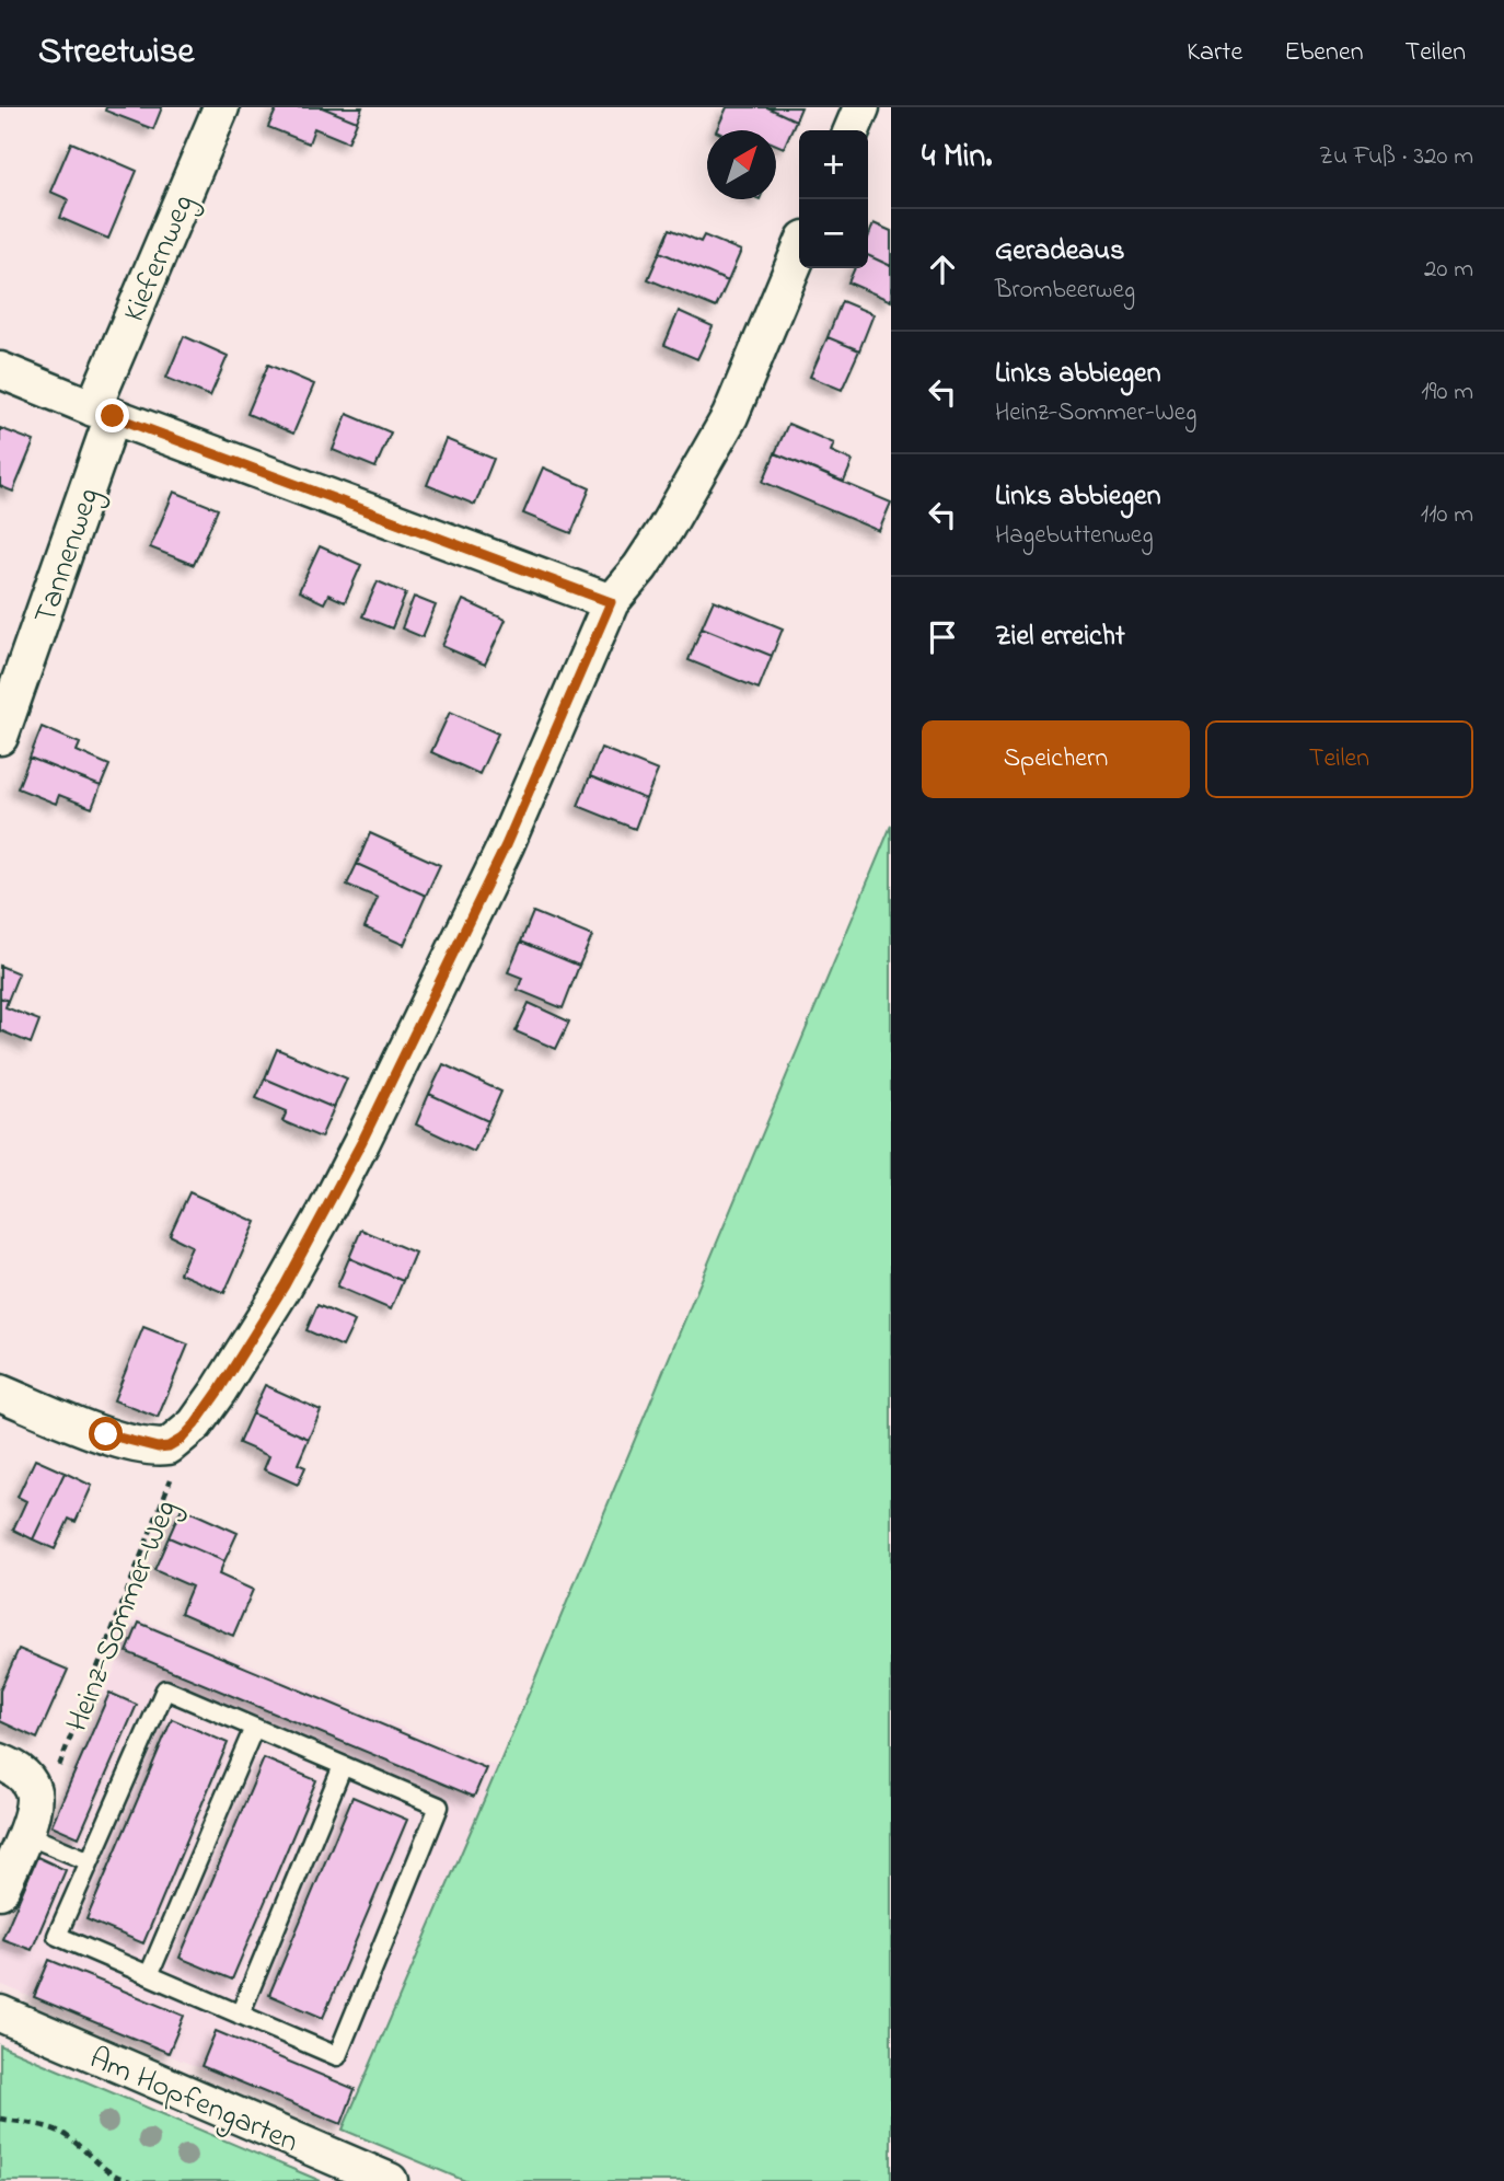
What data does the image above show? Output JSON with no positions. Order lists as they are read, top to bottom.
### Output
{
  "streets": {
    "street": ["Kiefernweg", "Tannenweg", "Am Hopfengarten"],
    "path": ["Heinz-Sommer-Weg"]
  },
  "crossings": [
    ["Kiefernweg", "Tannenweg"]
  ],
  "north": "top right",
  "page": {
    "header": "Streetwise",
    "nav": ["Karte", "Ebenen", "Teilen"],
    "heading": ["4 Min.", "Zu Fuß · 320 m"],
    "map_buttons": ["+", "−"],
    "list": [
      ["Geradeaus", "Brombeerweg", "20 m"],
      ["Links abbiegen", "Heinz-Sommer-Weg", "190 m"],
      ["Links abbiegen", "Hagebuttenweg", "110 m"],
      "Ziel erreicht"
    ],
    "buttons": ["Speichern", "Teilen"]
  }
}
